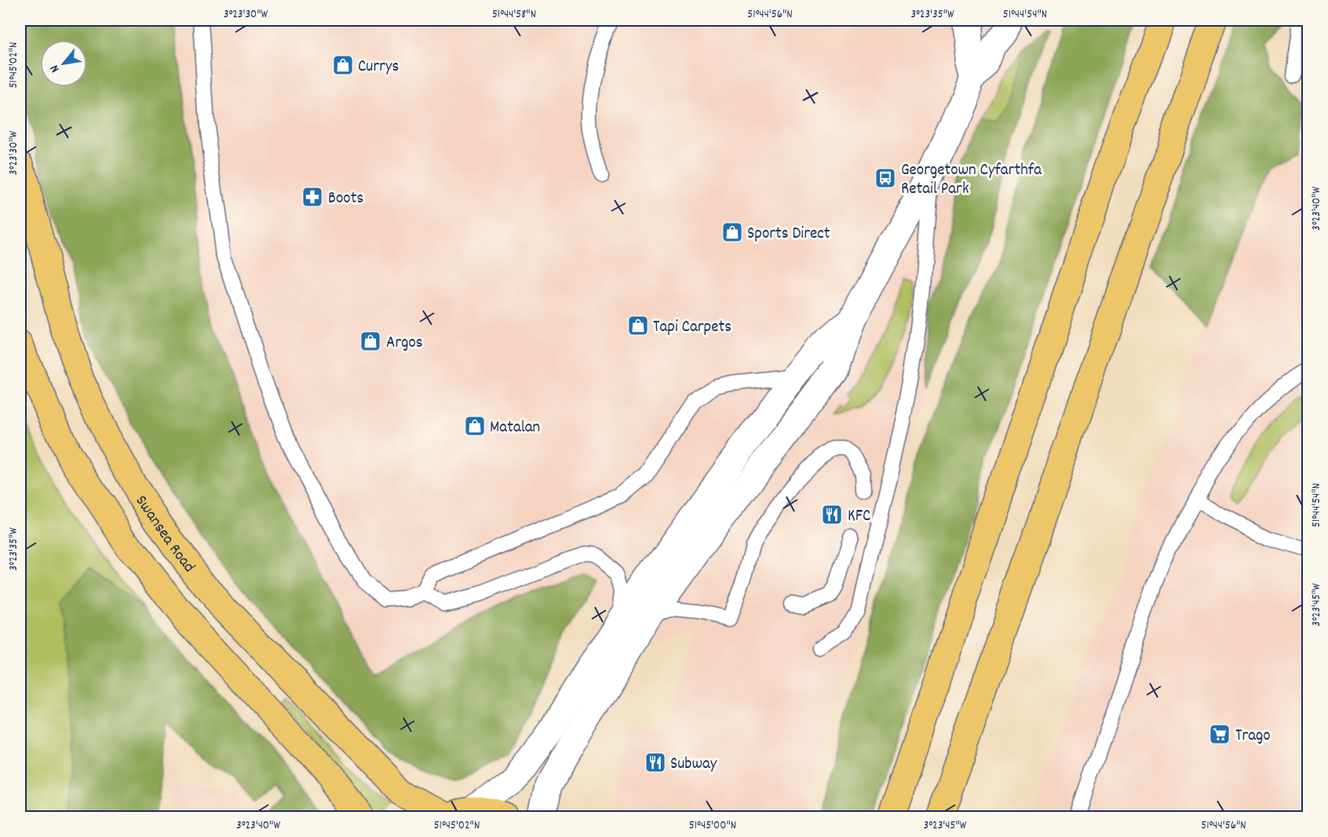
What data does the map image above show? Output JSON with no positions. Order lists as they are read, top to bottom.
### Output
{
  "streets": {
    "main road": ["Swansea Road"]
  },
  "places": {
    "shop": [
      "Currys",
      "Sports Direct",
      "Tapi Carpets",
      "Argos",
      "Matalan"
    ],
    "bus stop": ["Georgetown Cyfarthfa Retail Park"],
    "pharmacy": ["Boots"],
    "restaurant": ["KFC", "Subway"],
    "supermarket": ["Trago"]
  },
  "north": "bottom left",
  "coordinates": [
    "3°23'30\"W",
    "51°44'58\"N",
    "51°44'56\"N",
    "3°23'35\"W",
    "51°44'54\"N",
    "51°45'02\"N",
    "3°23'40\"W",
    "3°23'45\"W",
    "51°45'00\"N"
  ]
}
